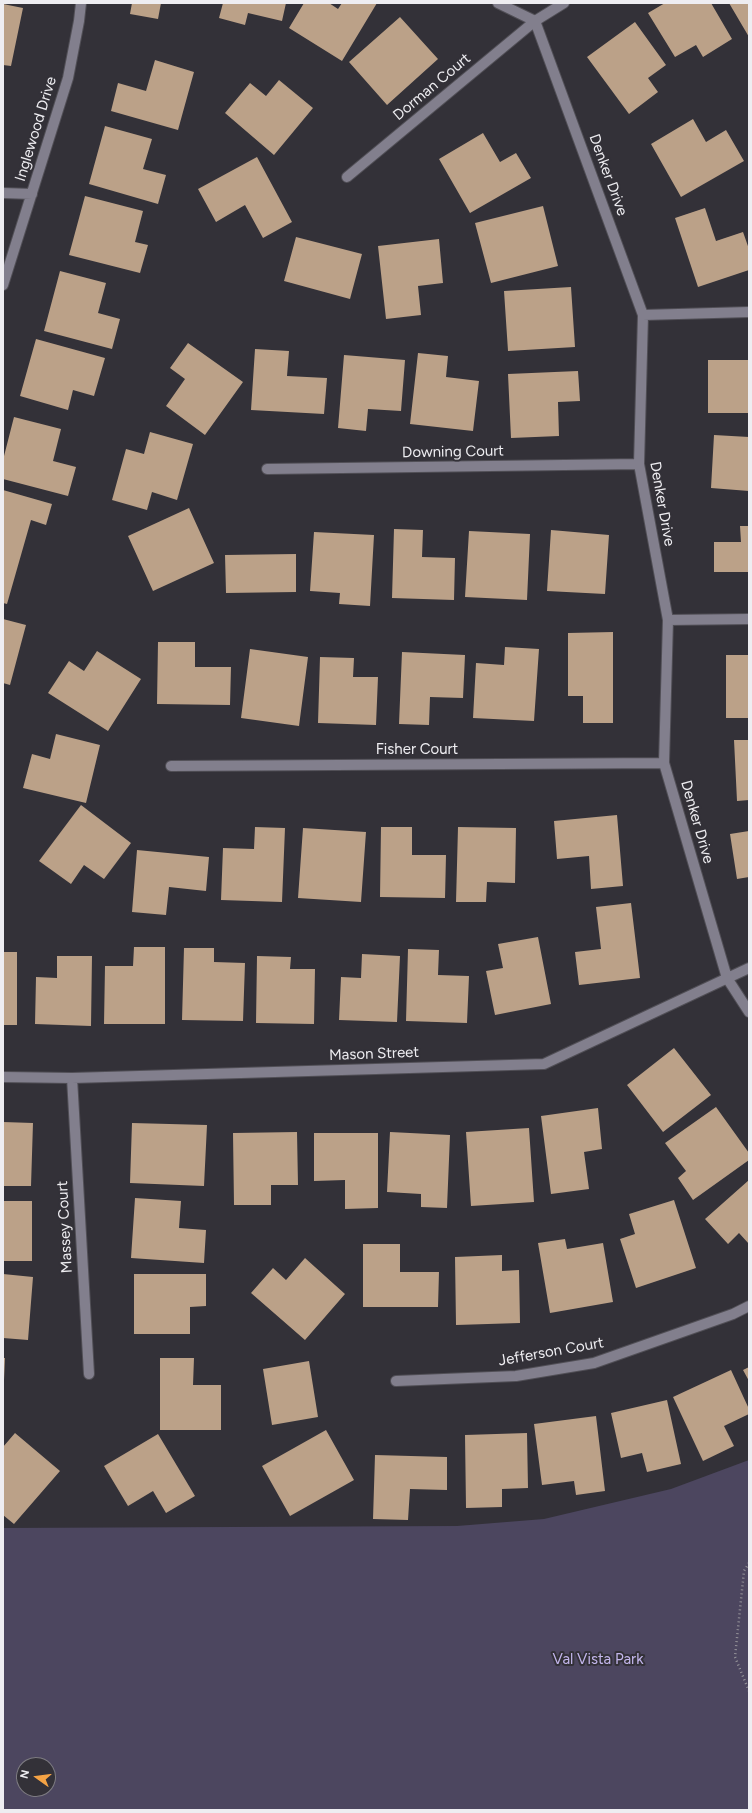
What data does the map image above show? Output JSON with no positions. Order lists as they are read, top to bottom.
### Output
{
  "streets": {
    "street": [
      "Dorman Court",
      "Inglewood Drive",
      "Denker Drive",
      "Downing Court",
      "Fisher Court",
      "Mason Street",
      "Massey Court",
      "Jefferson Court"
    ]
  },
  "crossings": [
    ["Dorman Court", "Denker Drive"],
    ["Denker Drive", "Downing Court"],
    ["Denker Drive", "Fisher Court"],
    ["Denker Drive", "Mason Street"],
    ["Mason Street", "Massey Court"]
  ],
  "parks": ["Val Vista Park"],
  "north": "left"
}
